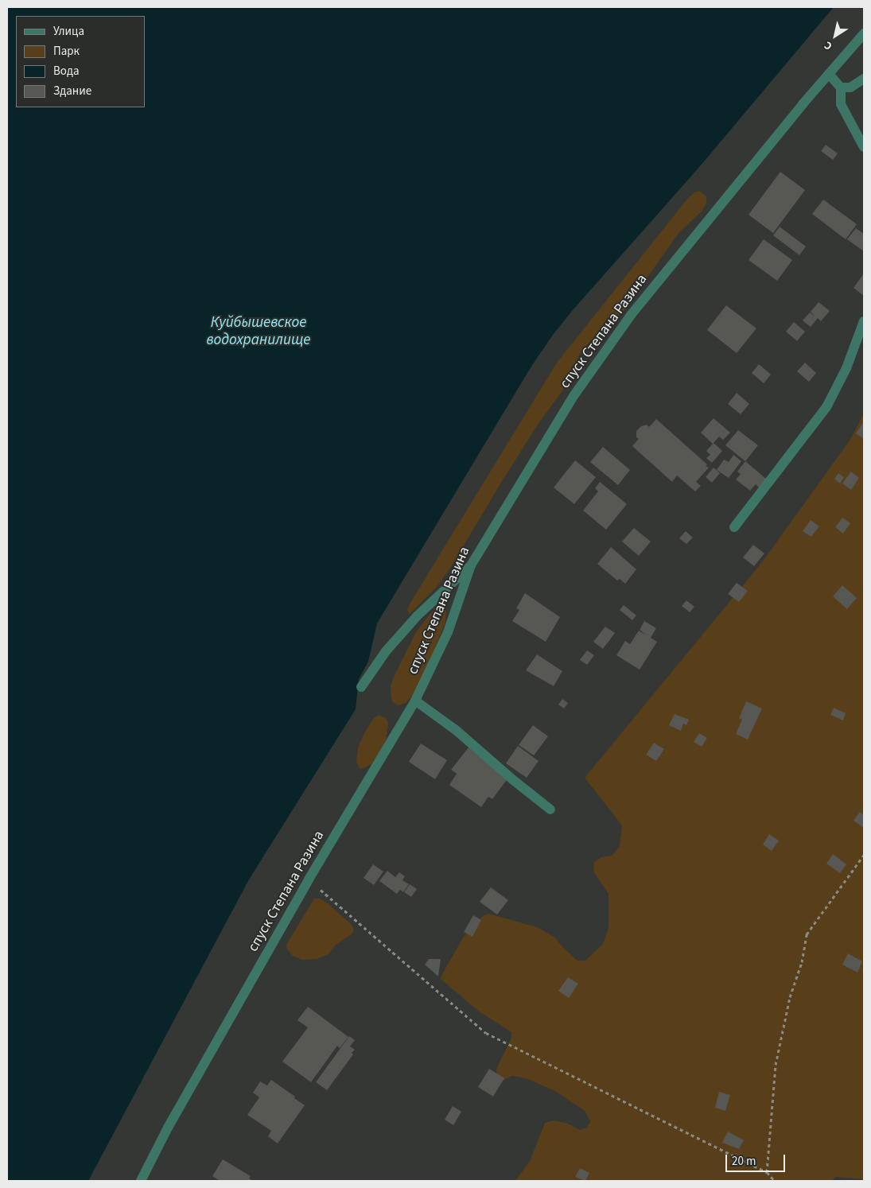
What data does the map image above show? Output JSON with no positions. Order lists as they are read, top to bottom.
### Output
{
  "streets": {
    "street": ["спуск Степана Разина"]
  },
  "water": ["Куйбышевское водохранилище"],
  "legend": [
    "Улица",
    "Парк",
    "Вода",
    "Здание"
  ],
  "scale_bar": "20 m",
  "north": "bottom left"
}
